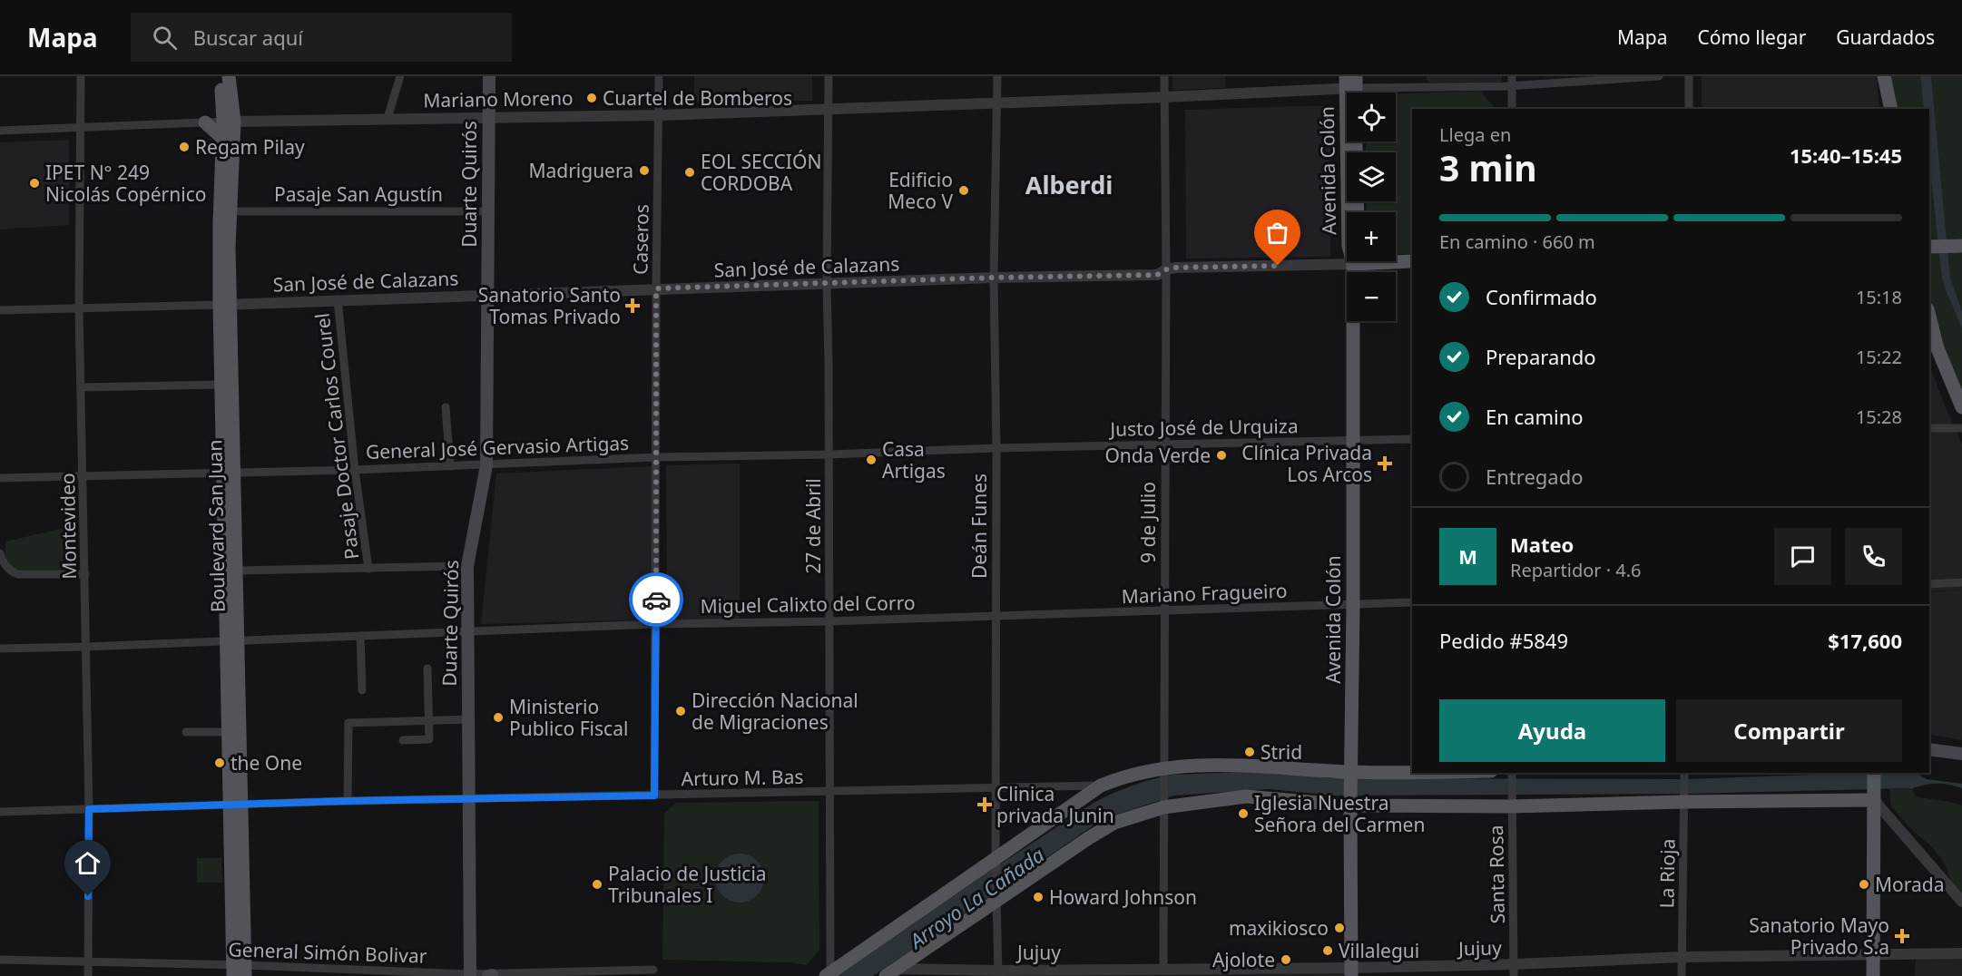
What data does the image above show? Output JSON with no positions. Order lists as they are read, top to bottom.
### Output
{
  "streets": {
    "main road": ["Avenida Colón", "Duarte Quirós", "Boulevard San Juan"],
    "street": [
      "Mariano Moreno",
      "Pasaje San Agustín",
      "Caseros",
      "San José de Calazans",
      "Justo José de Urquiza",
      "Pasaje Doctor Carlos Courel",
      "General José Gervasio Artigas",
      "9 de Julio",
      "Montevideo",
      "27 de Abril",
      "Deán Funes",
      "Mariano Fragueiro",
      "Miguel Calixto del Corro",
      "Arturo M. Bas",
      "La Rioja",
      "Santa Rosa",
      "Jujuy",
      "General Simón Bolivar"
    ]
  },
  "crossings": [
    ["Mariano Moreno", "Avenida Colón"],
    ["Mariano Moreno", "Duarte Quirós"],
    ["Mariano Moreno", "Caseros"],
    ["Mariano Moreno", "9 de Julio"],
    ["Mariano Moreno", "Montevideo"],
    ["Mariano Moreno", "Boulevard San Juan"],
    ["Mariano Moreno", "27 de Abril"],
    ["Mariano Moreno", "Deán Funes"],
    ["Avenida Colón", "Justo José de Urquiza"],
    ["Avenida Colón", "Mariano Fragueiro"],
    ["Avenida Colón", "Jujuy"],
    ["Duarte Quirós", "Pasaje San Agustín"],
    ["Duarte Quirós", "San José de Calazans"],
    ["Duarte Quirós", "General José Gervasio Artigas"],
    ["Duarte Quirós", "Miguel Calixto del Corro"],
    ["Duarte Quirós", "Arturo M. Bas"],
    ["Duarte Quirós", "General Simón Bolivar"],
    ["Pasaje San Agustín", "Boulevard San Juan"],
    ["Caseros", "San José de Calazans"],
    ["Caseros", "General José Gervasio Artigas"],
    ["Caseros", "Miguel Calixto del Corro"],
    ["Caseros", "Arturo M. Bas"],
    ["San José de Calazans", "Pasaje Doctor Carlos Courel"],
    ["San José de Calazans", "9 de Julio"],
    ["San José de Calazans", "Montevideo"],
    ["San José de Calazans", "Boulevard San Juan"],
    ["San José de Calazans", "27 de Abril"],
    ["San José de Calazans", "Deán Funes"],
    ["Justo José de Urquiza", "General José Gervasio Artigas"],
    ["Justo José de Urquiza", "9 de Julio"],
    ["Justo José de Urquiza", "Deán Funes"],
    ["Pasaje Doctor Carlos Courel", "General José Gervasio Artigas"],
    ["General José Gervasio Artigas", "Montevideo"],
    ["General José Gervasio Artigas", "Boulevard San Juan"],
    ["General José Gervasio Artigas", "27 de Abril"],
    ["General José Gervasio Artigas", "Deán Funes"],
    ["9 de Julio", "Mariano Fragueiro"],
    ["9 de Julio", "Jujuy"],
    ["Montevideo", "Miguel Calixto del Corro"],
    ["Montevideo", "Arturo M. Bas"],
    ["Montevideo", "General Simón Bolivar"],
    ["Boulevard San Juan", "Miguel Calixto del Corro"],
    ["Boulevard San Juan", "Arturo M. Bas"],
    ["Boulevard San Juan", "General Simón Bolivar"],
    ["27 de Abril", "Miguel Calixto del Corro"],
    ["27 de Abril", "Arturo M. Bas"],
    ["Deán Funes", "Mariano Fragueiro"],
    ["Deán Funes", "Miguel Calixto del Corro"],
    ["Deán Funes", "Arturo M. Bas"],
    ["Deán Funes", "Jujuy"],
    ["Mariano Fragueiro", "Miguel Calixto del Corro"],
    ["La Rioja", "Jujuy"],
    ["Santa Rosa", "Jujuy"]
  ],
  "districts": ["Alberdi"],
  "water": ["Arroyo La Cañada"],
  "places": {
    "other": [
      "Cuartel de Bomberos",
      "Regam Pilay",
      "Madriguera",
      "EOL SECCIÓN CORDOBA",
      "IPET N° 249 Nicolás Copérnico",
      "Edificio Meco V",
      "Onda Verde",
      "Casa Artigas",
      "Dirección Nacional de Migraciones",
      "Ministerio Publico Fiscal",
      "Strid",
      "the One",
      "Iglesia Nuestra Señora del Carmen",
      "Palacio de Justicia Tribunales I",
      "Morada",
      "Howard Johnson",
      "maxikiosco",
      "Villalegui",
      "Ajolote"
    ],
    "health": [
      "Sanatorio Santo Tomas Privado",
      "Clínica Privada Los Arcos",
      "Clinica privada Junin",
      "Sanatorio Mayo Privado S.a"
    ]
  },
  "page": {
    "header": "Mapa",
    "search": "Buscar aquí",
    "nav": ["Mapa", "Cómo llegar", "Guardados"],
    "map_buttons": ["+", "−"],
    "heading": ["3 min", "Llega en", "15:40–15:45"],
    "panel": [
      "Mateo",
      "Repartidor · 4.6",
      "Pedido #5849",
      "$17,600"
    ],
    "bar": "En camino · 660 m",
    "list": [
      ["Confirmado", "15:18"],
      ["Preparando", "15:22"],
      ["En camino", "15:28"],
      "Entregado"
    ],
    "round": "M",
    "buttons": ["Ayuda", "Compartir"]
  }
}
